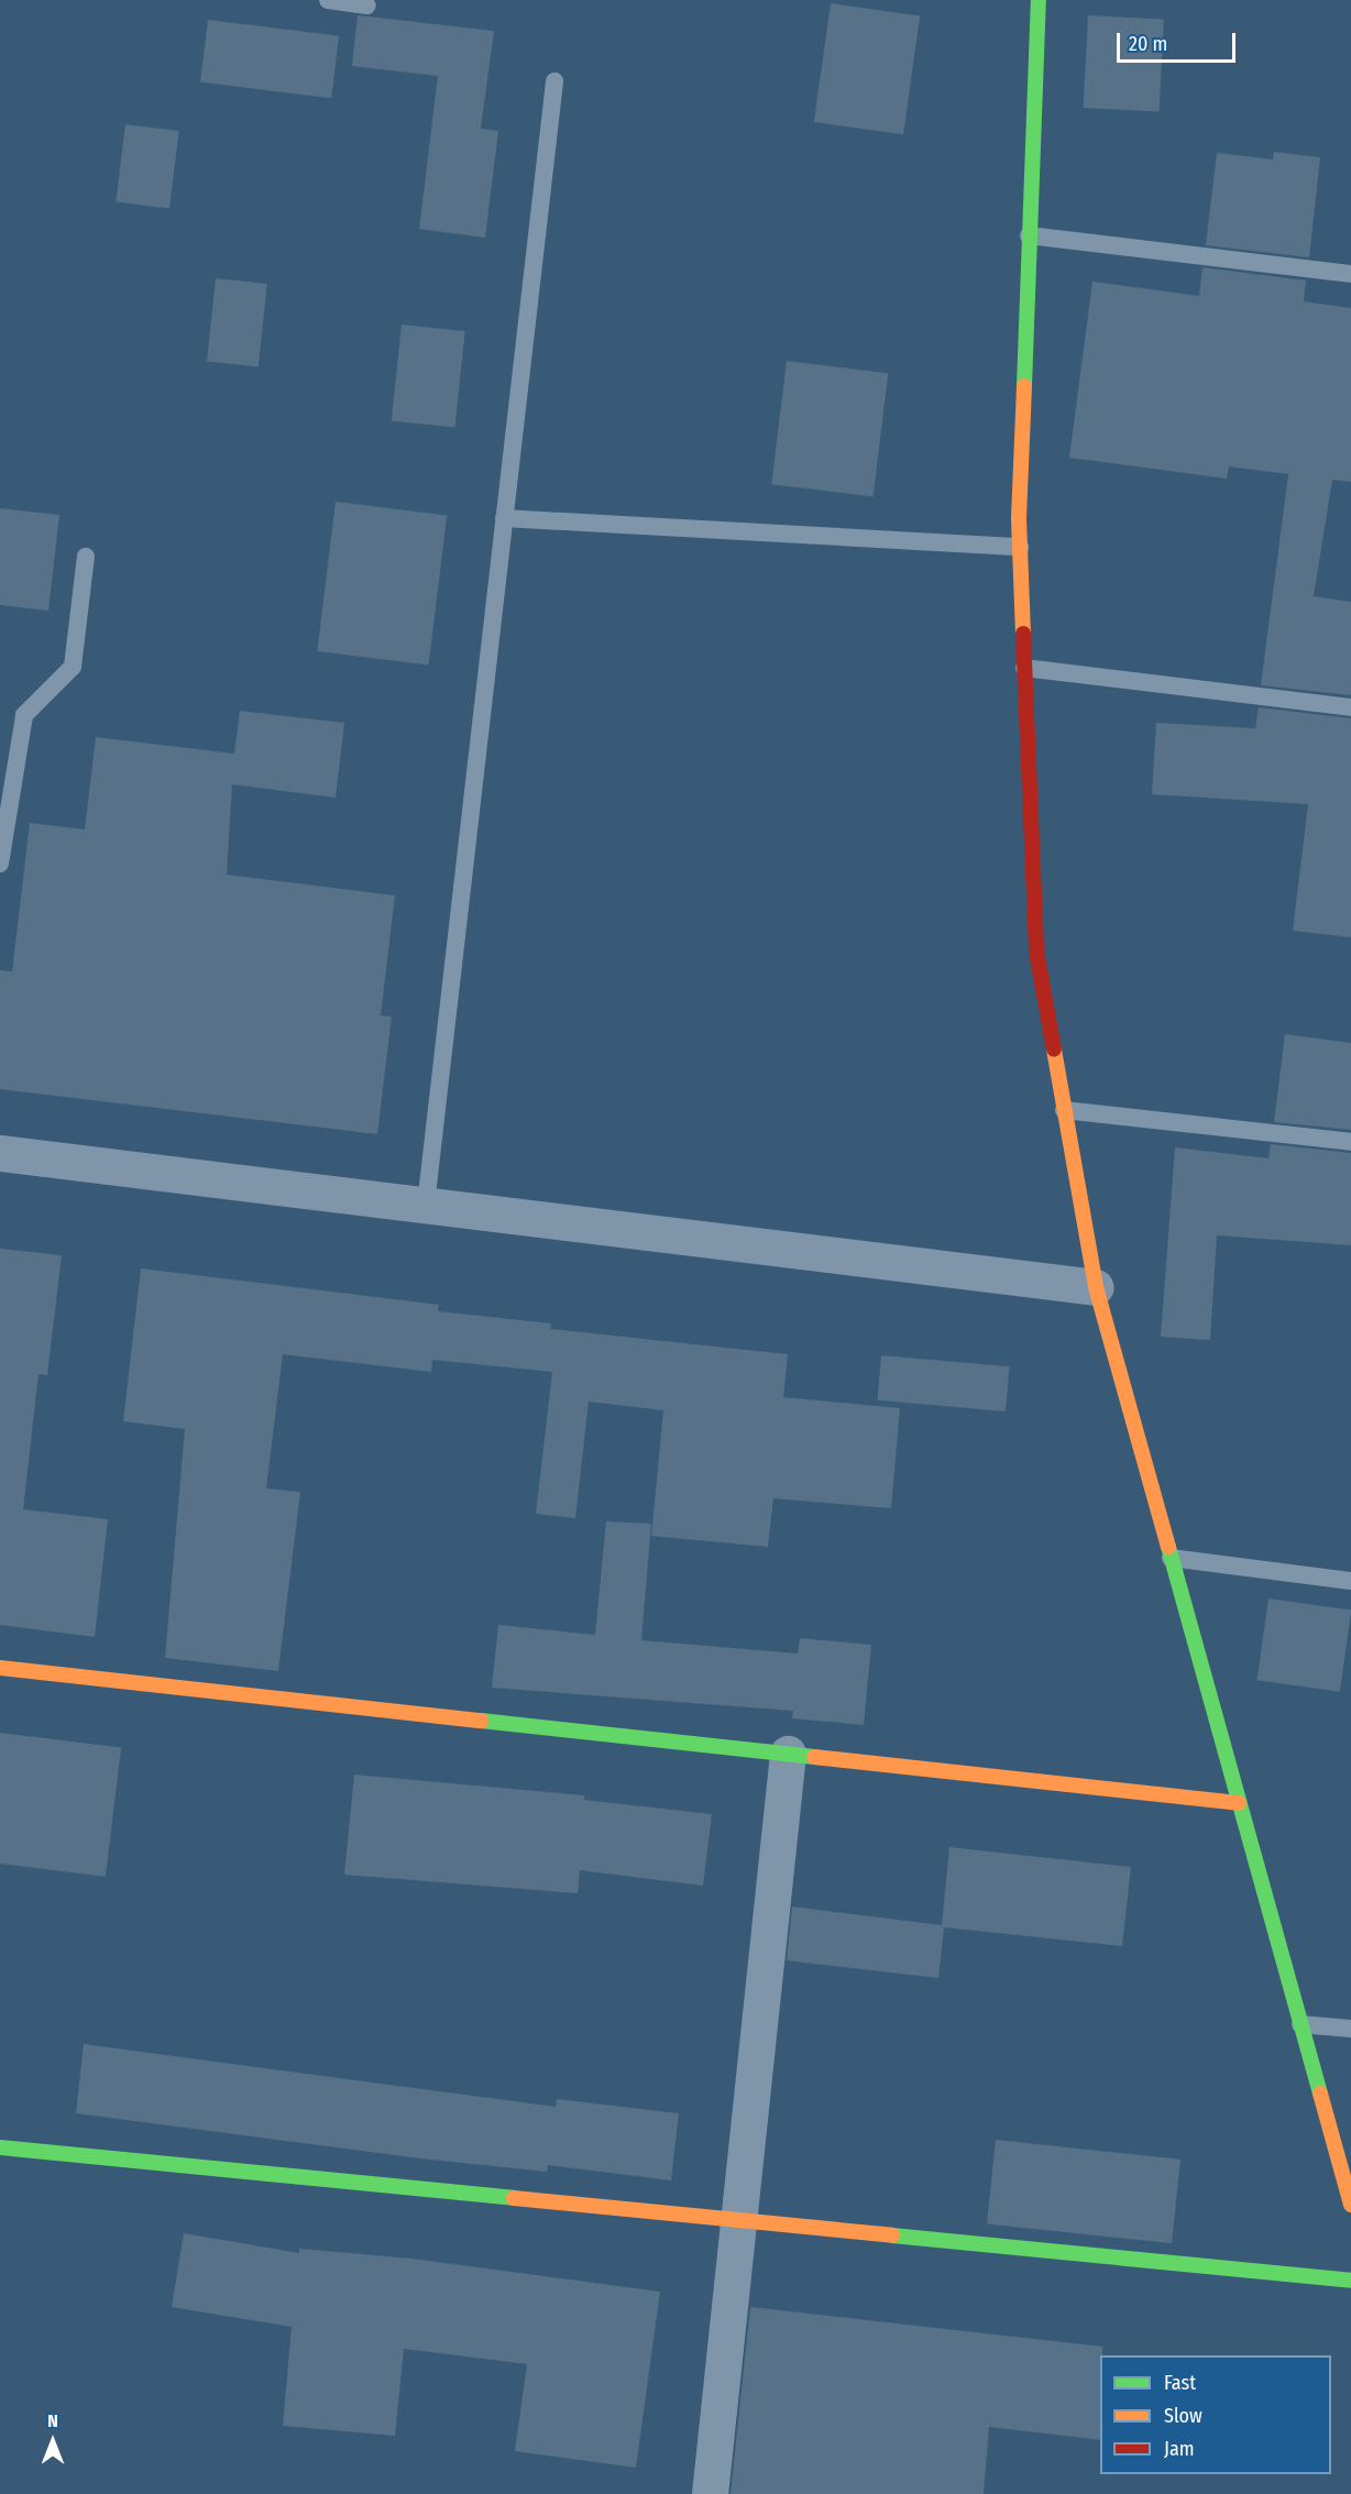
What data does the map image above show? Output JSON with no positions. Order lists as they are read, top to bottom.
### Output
{
  "legend": ["Fast", "Slow", "Jam"],
  "scale_bar": "20 m",
  "north": "top"
}
